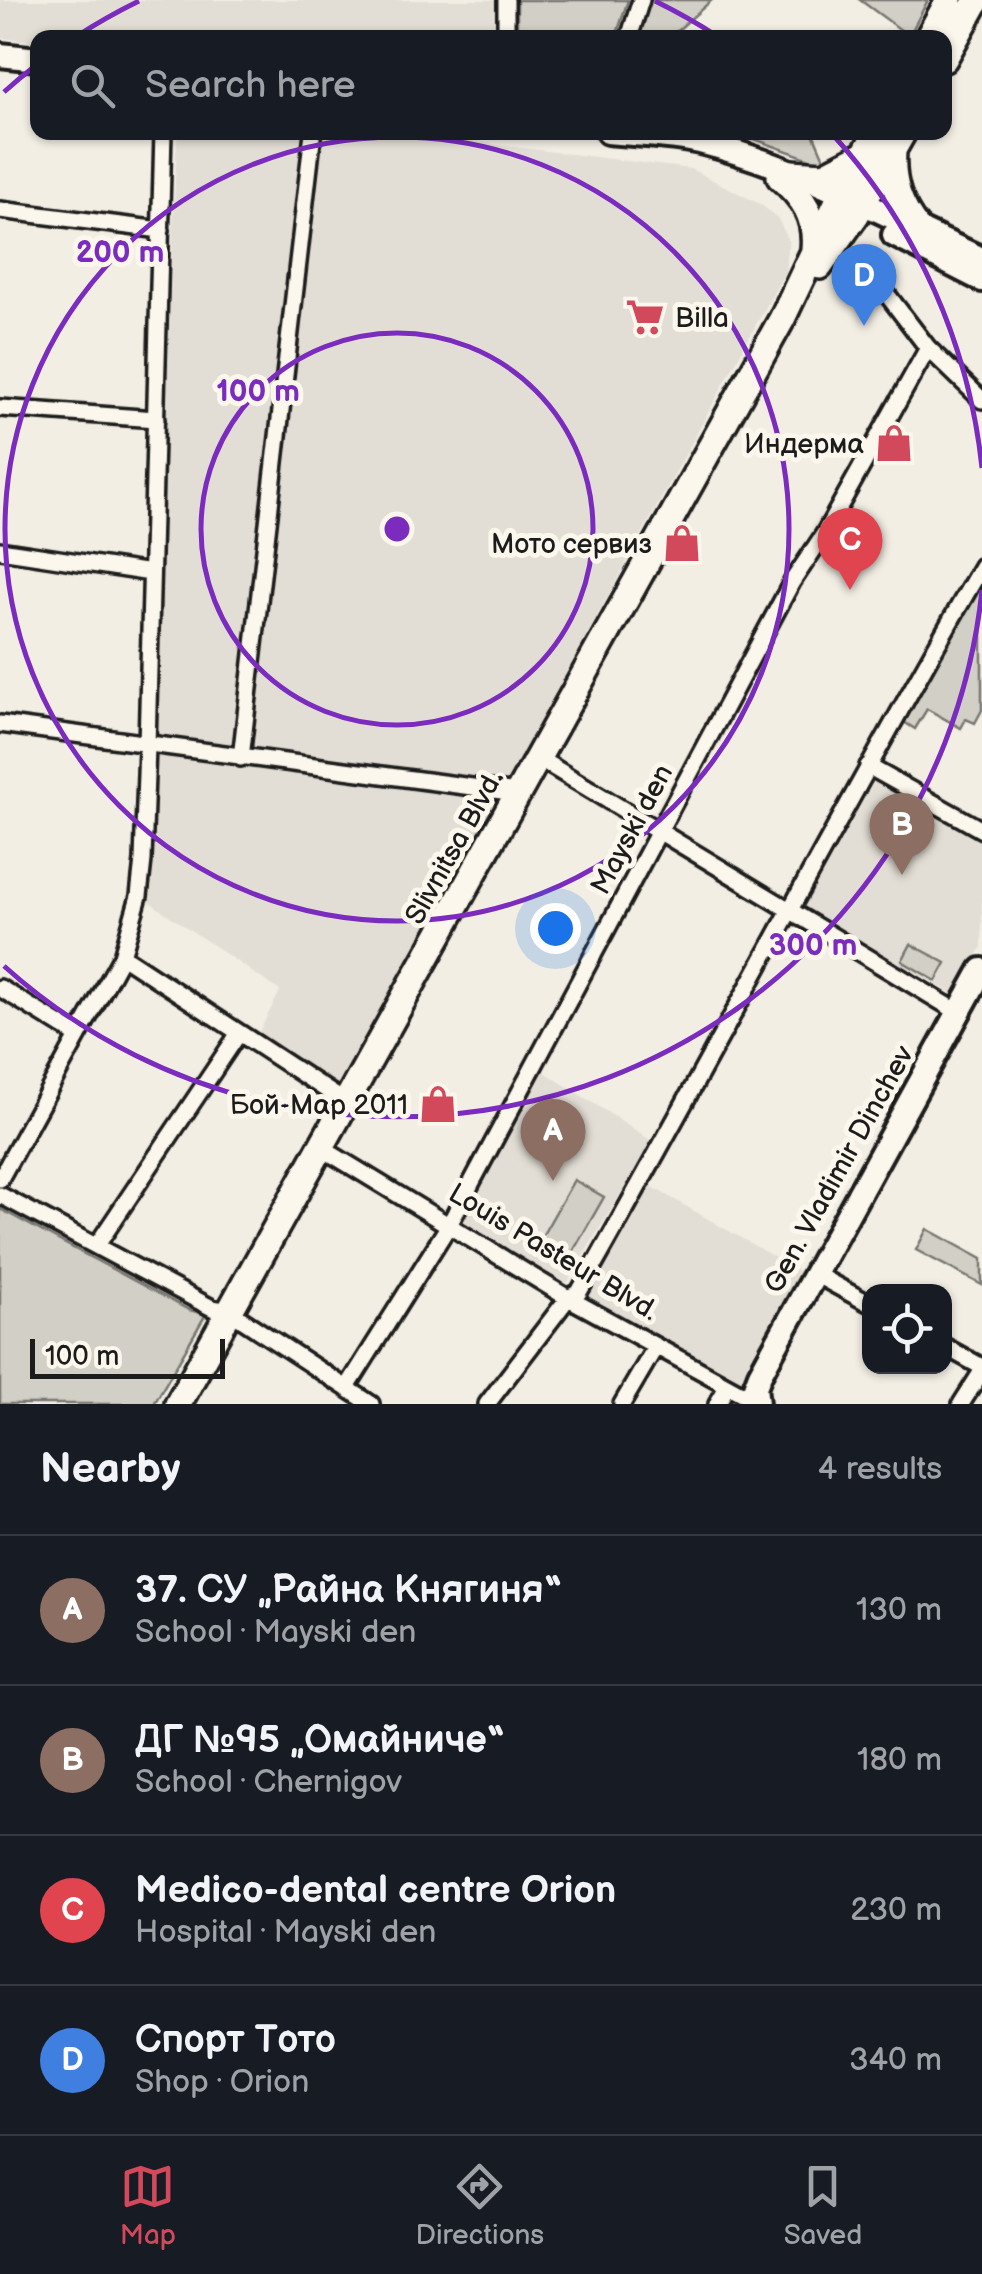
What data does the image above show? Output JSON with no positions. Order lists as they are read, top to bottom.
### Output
{
  "streets": {
    "main road": ["Slivnitsa Blvd."],
    "street": ["Mayski den", "Gen. Vladimir Dinchev", "Louis Pasteur Blvd."]
  },
  "crossings": [
    ["Mayski den", "Louis Pasteur Blvd."],
    ["Slivnitsa Blvd.", "Louis Pasteur Blvd."],
    ["Gen. Vladimir Dinchev", "Louis Pasteur Blvd."]
  ],
  "places": {
    "supermarket": ["Billa"],
    "shop": ["Индерма", "Мото сервиз", "Бой-Мар 2011"]
  },
  "scale_bar": "100 m",
  "page": {
    "search": "Search here",
    "pins": [
      "D",
      "C",
      "B",
      "A"
    ],
    "scale": "100 m",
    "heading": ["Nearby", "4 results"],
    "list": [
      {
        "mark": "A",
        "name": "37. СУ „Райна Княгиня“",
        "note": "School · Mayski den",
        "value": "130 m"
      },
      {
        "mark": "B",
        "name": "ДГ №95 „Омайниче“",
        "note": "School · Chernigov",
        "value": "180 m"
      },
      {
        "mark": "C",
        "name": "Medico-dental centre Orion",
        "note": "Hospital · Mayski den",
        "value": "230 m"
      },
      {
        "mark": "D",
        "name": "Спорт Тото",
        "note": "Shop · Orion",
        "value": "340 m"
      }
    ],
    "nav": ["Map", "Directions", "Saved"]
  },
  "rings": ["200 m", "100 m", "300 m"]
}
